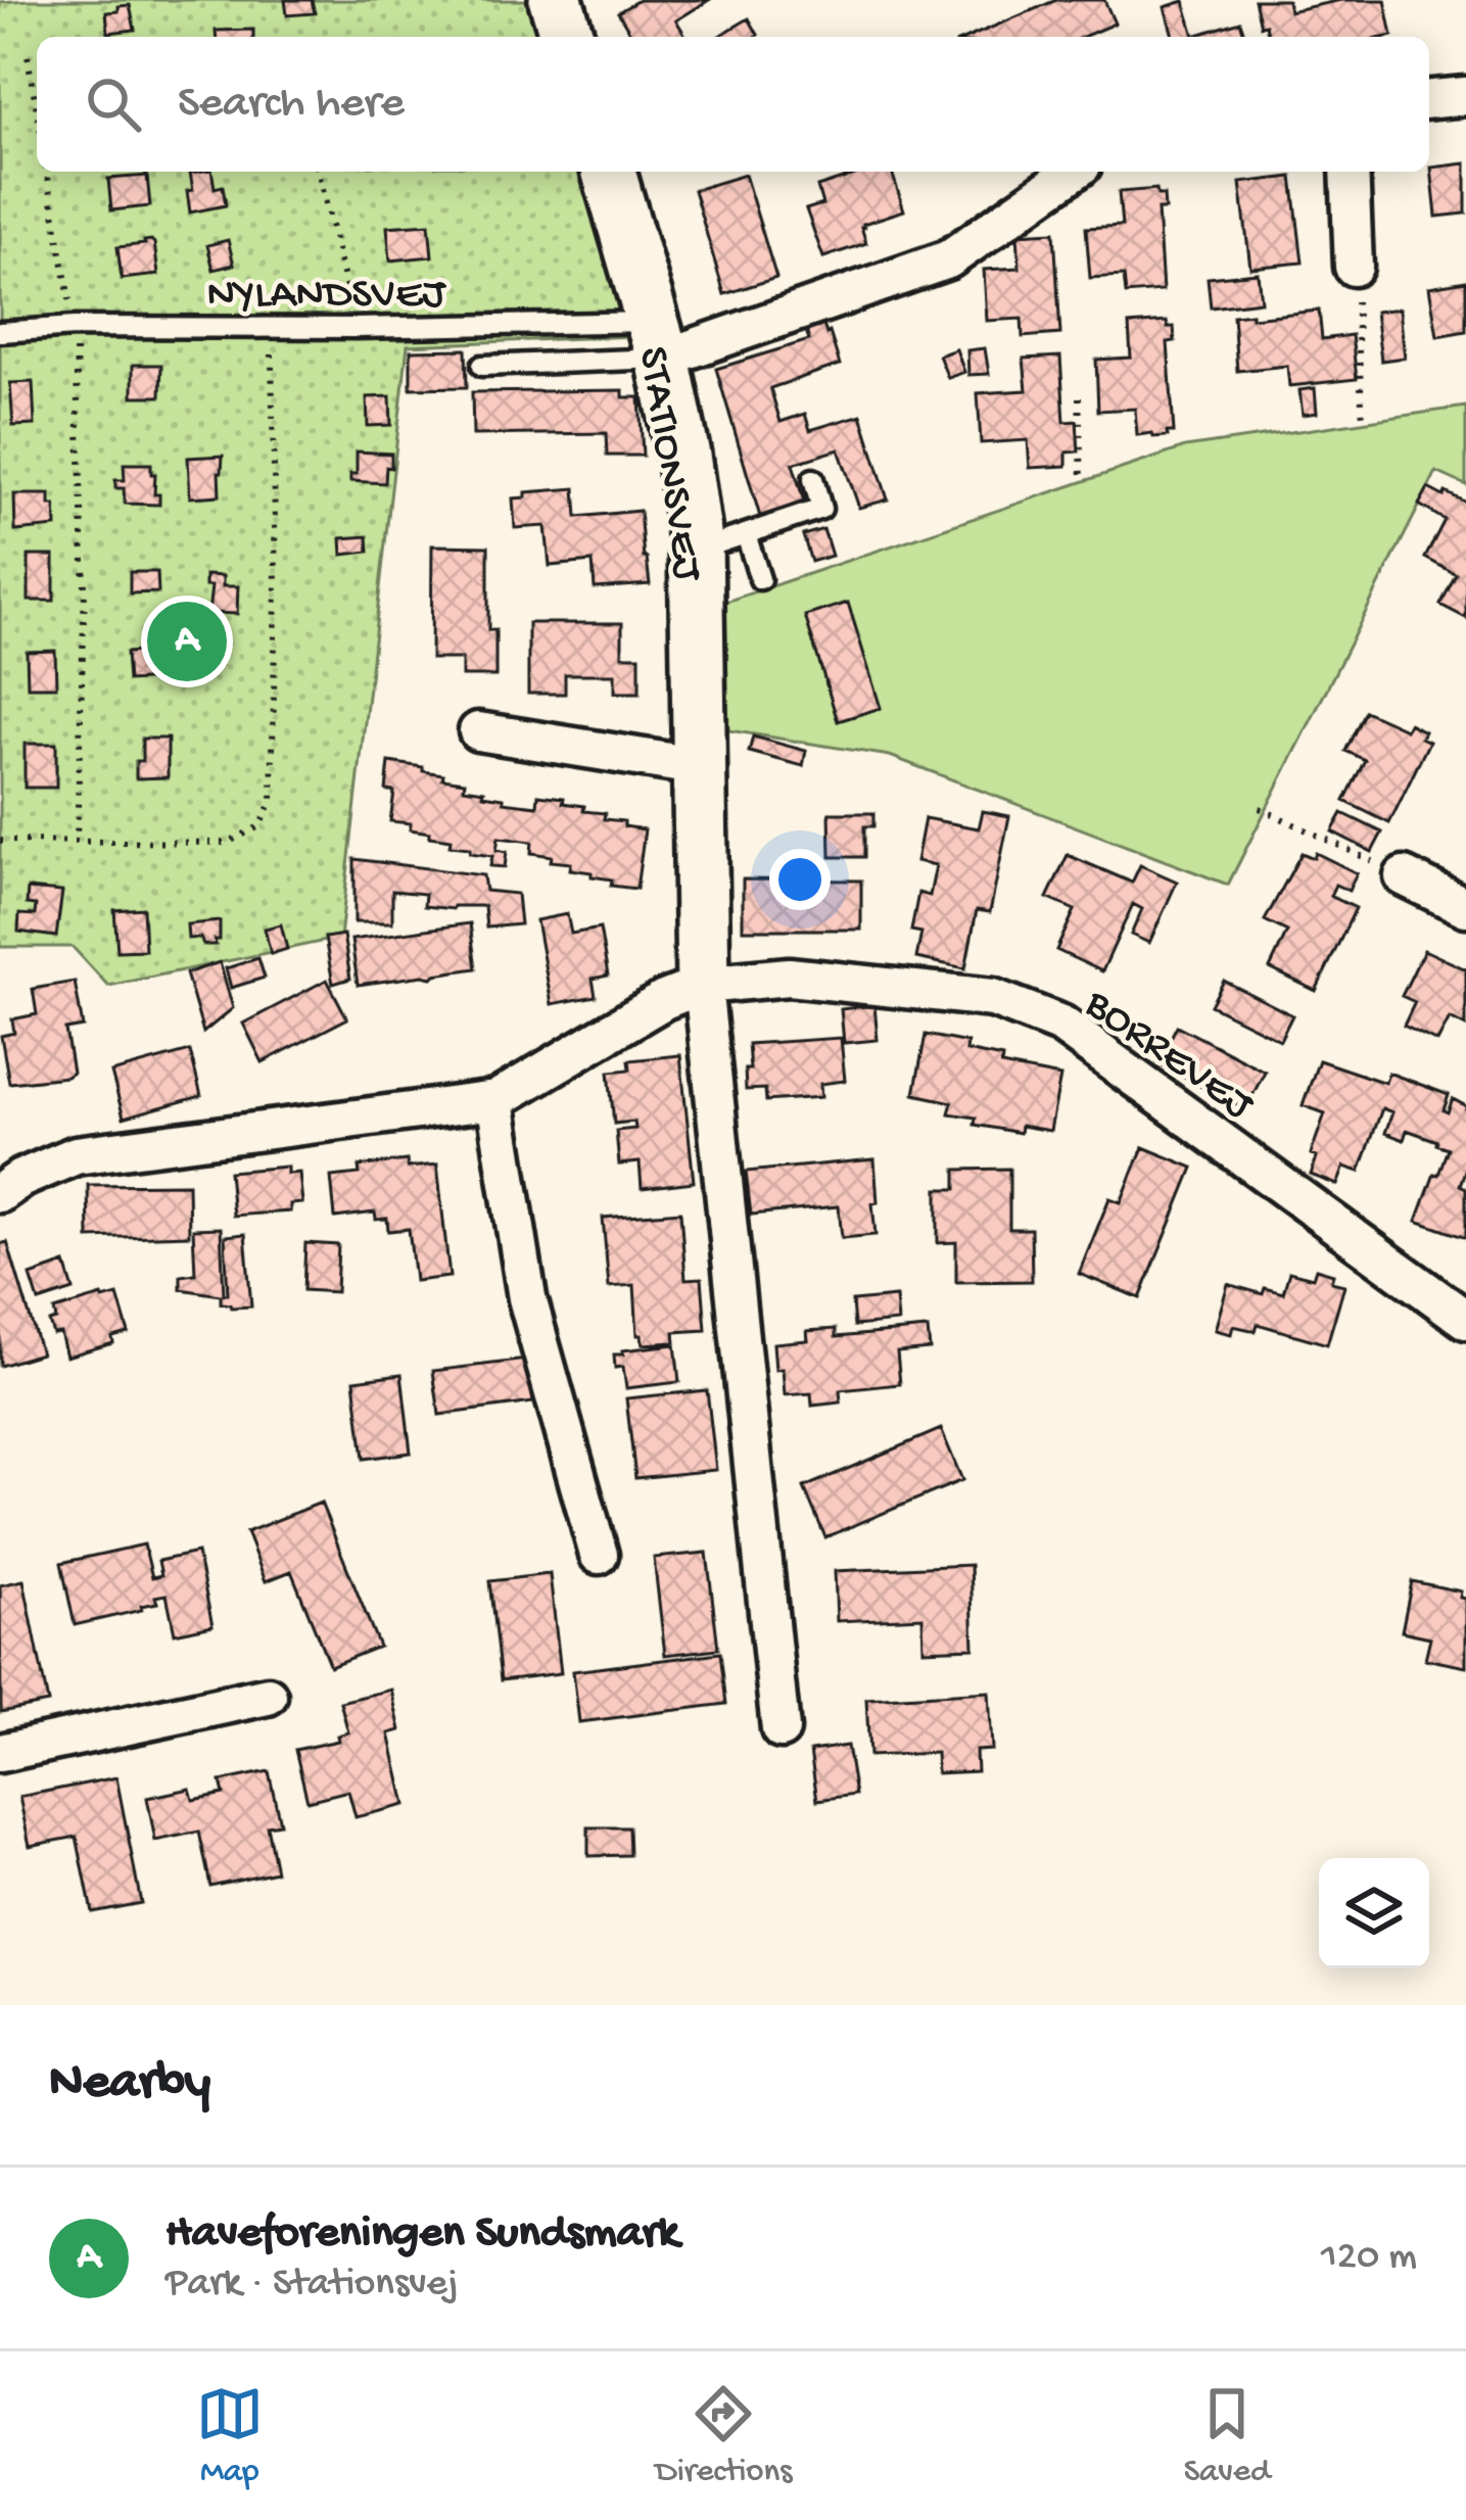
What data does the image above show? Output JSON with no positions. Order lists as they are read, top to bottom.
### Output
{
  "streets": {
    "street": ["STATIONSVEJ", "BORREVEJ"],
    "lane": ["NYLANDSVEJ"]
  },
  "crossings": [
    ["NYLANDSVEJ", "STATIONSVEJ"],
    ["STATIONSVEJ", "BORREVEJ"]
  ],
  "page": {
    "search": "Search here",
    "pins": "A",
    "heading": "Nearby",
    "list": [
      {
        "mark": "A",
        "name": "Haveforeningen Sundsmark",
        "note": "Park · Stationsvej",
        "value": "120 m"
      }
    ],
    "nav": ["Map", "Directions", "Saved"]
  }
}
